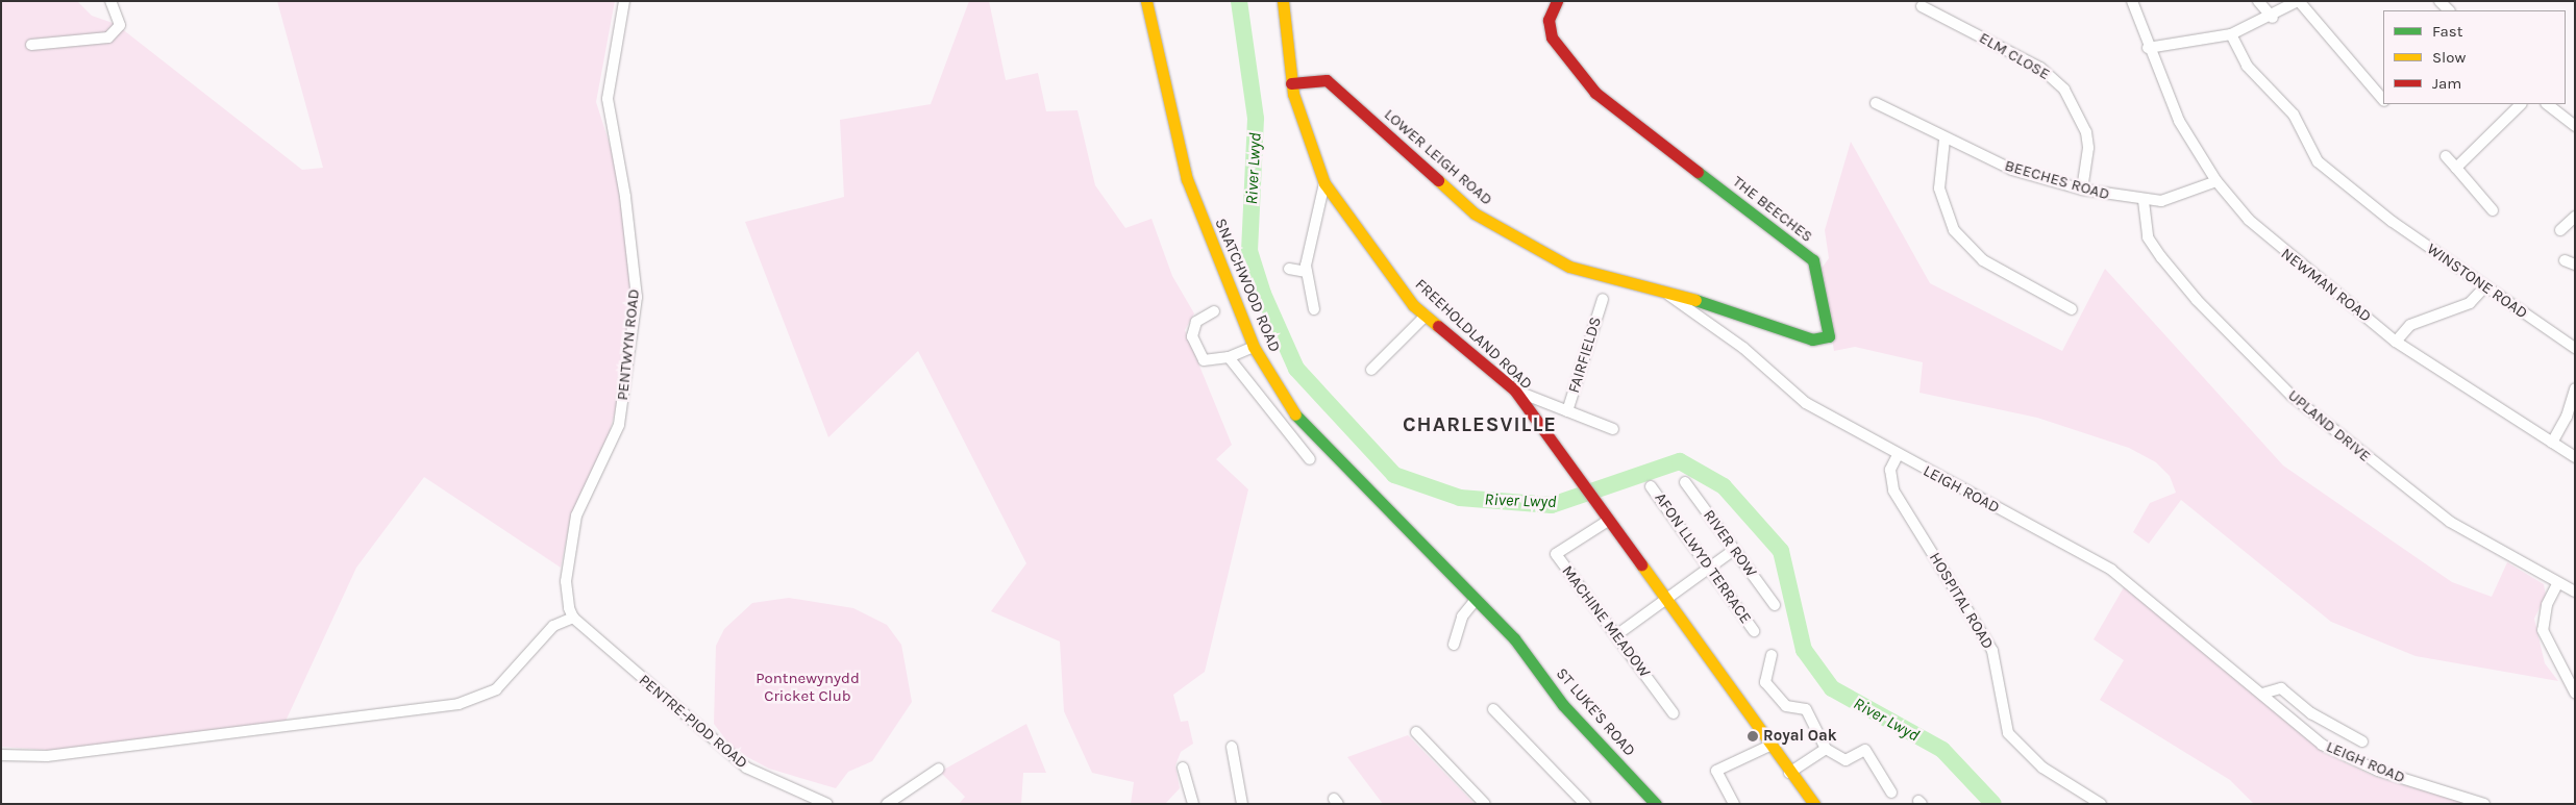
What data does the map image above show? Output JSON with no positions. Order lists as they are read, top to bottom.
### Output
{
  "streets": {
    "main road": [
      "LOWER LEIGH ROAD",
      "THE BEECHES",
      "SNATCHWOOD ROAD",
      "FREEHOLDLAND ROAD",
      "ST LUKE'S ROAD"
    ],
    "street": [
      "ELM CLOSE",
      "BEECHES ROAD",
      "WINSTONE ROAD",
      "NEWMAN ROAD",
      "PENTWYN ROAD",
      "FAIRFIELDS",
      "UPLAND DRIVE",
      "LEIGH ROAD",
      "RIVER ROW",
      "AFON LLWYD TERRACE",
      "HOSPITAL ROAD",
      "MACHINE MEADOW",
      "PENTRE-PIOD ROAD"
    ]
  },
  "crossings": [
    ["ELM CLOSE", "BEECHES ROAD"],
    ["LOWER LEIGH ROAD", "THE BEECHES"],
    ["LOWER LEIGH ROAD", "FREEHOLDLAND ROAD"],
    ["LOWER LEIGH ROAD", "LEIGH ROAD"],
    ["BEECHES ROAD", "NEWMAN ROAD"],
    ["BEECHES ROAD", "UPLAND DRIVE"],
    ["THE BEECHES", "LEIGH ROAD"],
    ["SNATCHWOOD ROAD", "ST LUKE'S ROAD"],
    ["FREEHOLDLAND ROAD", "MACHINE MEADOW"],
    ["PENTWYN ROAD", "PENTRE-PIOD ROAD"],
    ["LEIGH ROAD", "HOSPITAL ROAD"]
  ],
  "districts": ["CHARLESVILLE"],
  "water": ["River Lwyd"],
  "parks": ["Pontnewynydd Cricket Club"],
  "places": ["Royal Oak"],
  "legend": ["Fast", "Slow", "Jam"]
}
